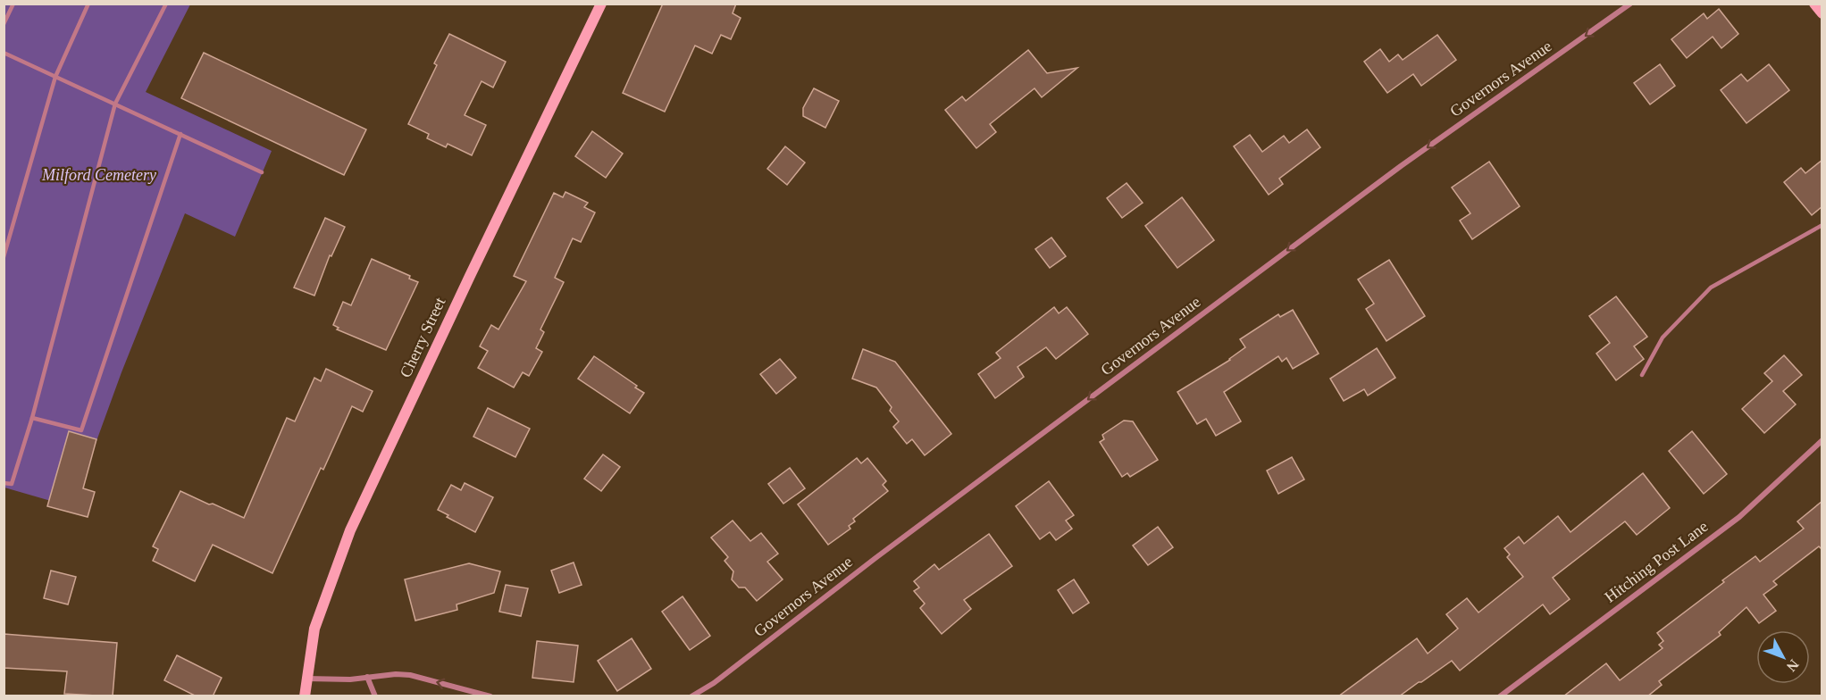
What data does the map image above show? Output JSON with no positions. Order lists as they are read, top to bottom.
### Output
{
  "streets": {
    "main road": ["Cherry Street"],
    "street": ["Governors Avenue", "Hitching Post Lane"]
  },
  "one_way": ["Governors Avenue"],
  "parks": ["Milford Cemetery"],
  "north": "bottom right"
}
